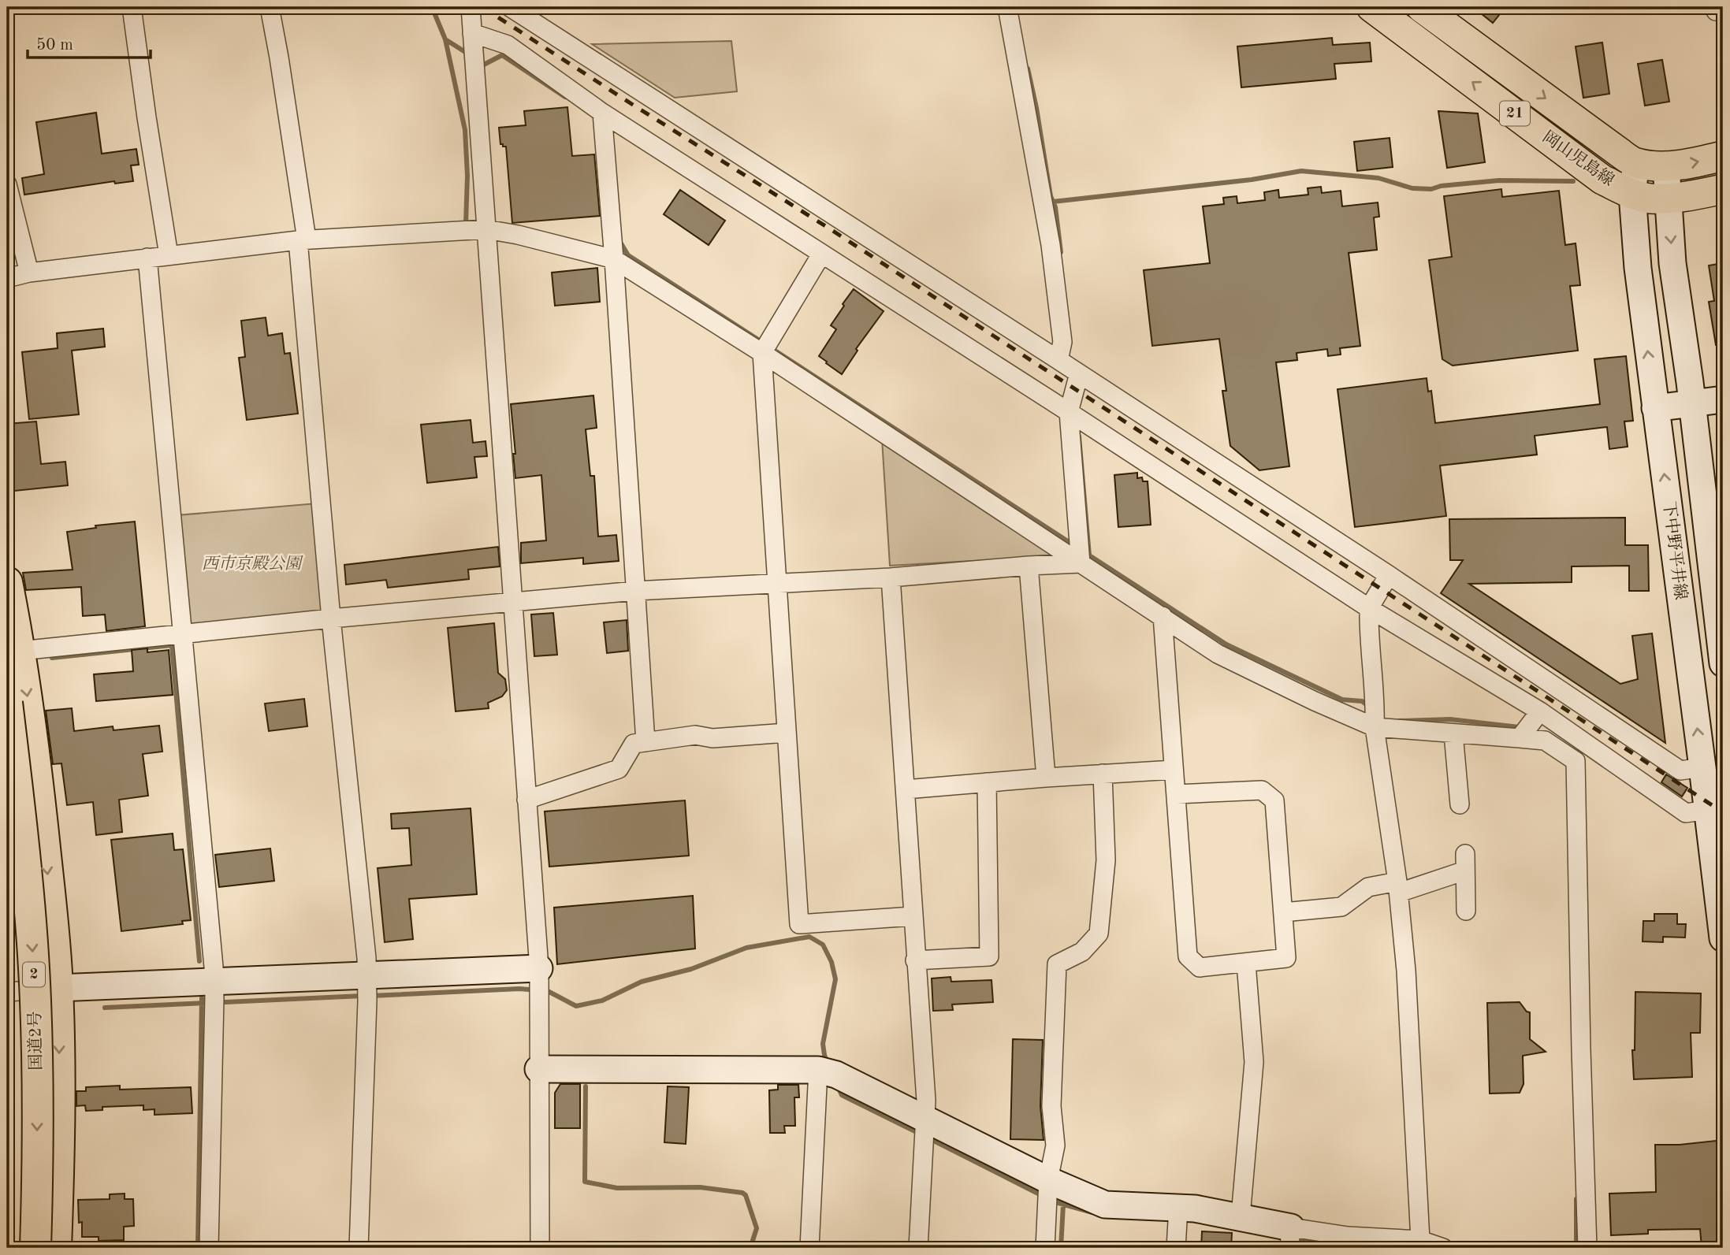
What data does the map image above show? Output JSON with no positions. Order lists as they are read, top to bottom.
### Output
{
  "streets": {
    "highway": ["2", "国道2号"],
    "main road": ["21", "岡山児島線"],
    "street": ["下中野平井線"]
  },
  "crossings": [
    ["岡山児島線", "下中野平井線"]
  ],
  "parks": ["西市京殿公園"],
  "scale_bar": "50 m"
}
